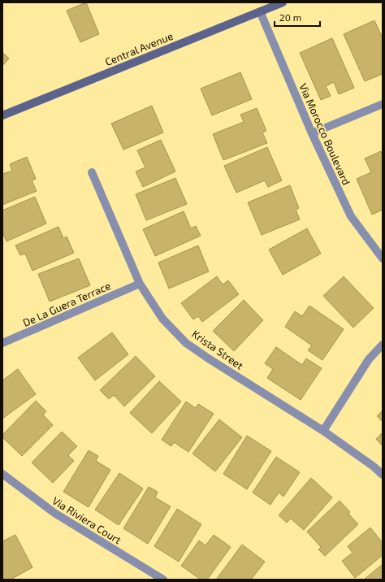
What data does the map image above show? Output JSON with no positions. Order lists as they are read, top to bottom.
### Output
{
  "streets": {
    "main road": ["Central Avenue"],
    "street": [
      "Via Morocco Boulevard",
      "De La Guera Terrace",
      "Krista Street",
      "Via Riviera Court"
    ]
  },
  "crossings": [
    ["Central Avenue", "Via Morocco Boulevard"],
    ["De La Guera Terrace", "Krista Street"]
  ],
  "scale_bar": "20 m"
}
